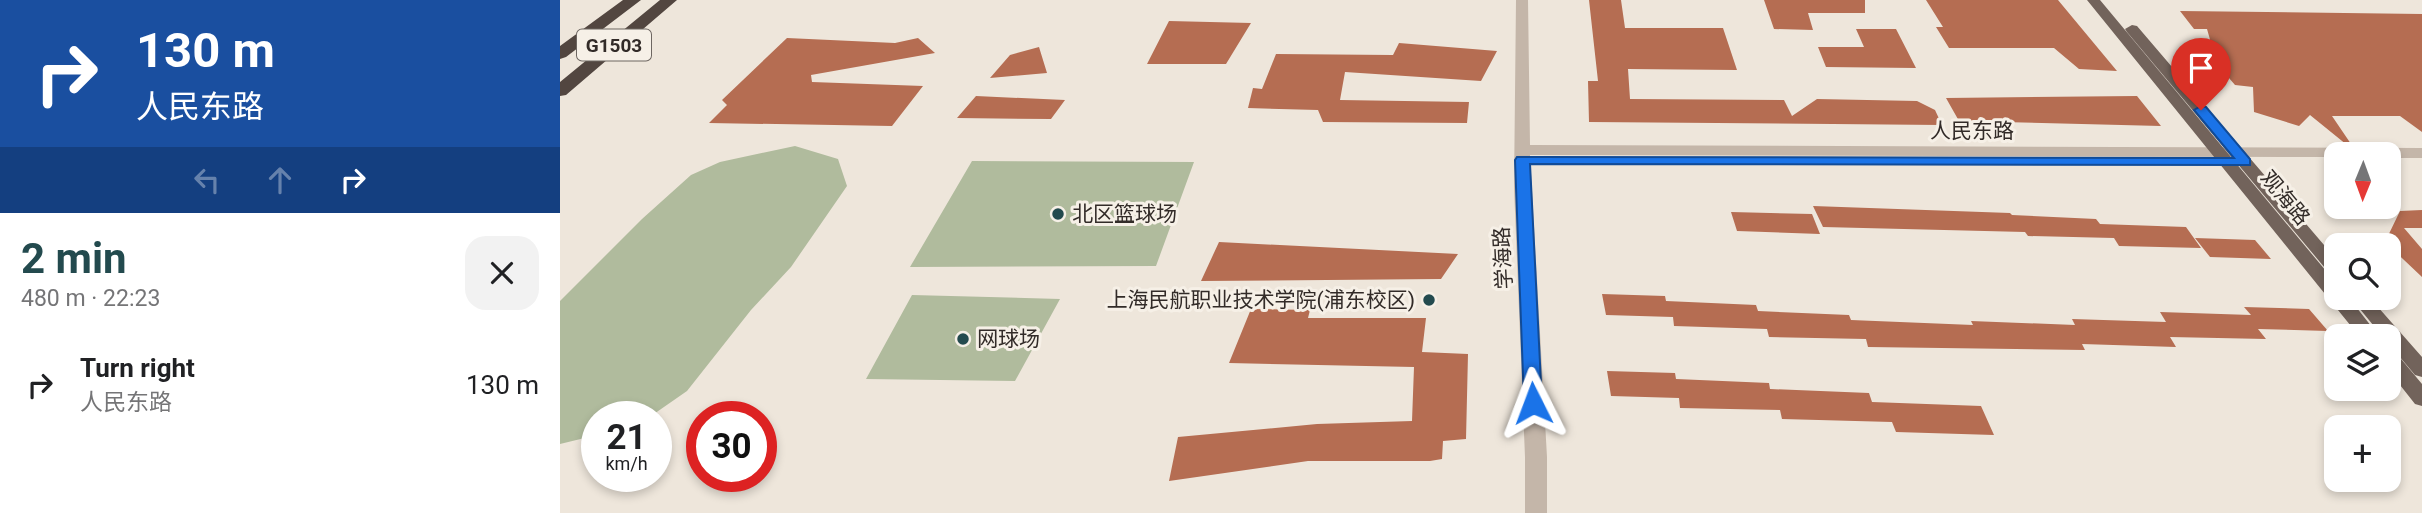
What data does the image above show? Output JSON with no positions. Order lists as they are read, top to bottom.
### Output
{
  "streets": {
    "highway": ["G1503"],
    "main road": ["观海路"],
    "street": ["人民东路", "学海路"]
  },
  "crossings": [
    ["人民东路", "观海路"],
    ["人民东路", "学海路"]
  ],
  "places": ["北区篮球场", "上海民航职业技术学院(浦东校区)", "网球场"],
  "north": "bottom",
  "page": {
    "turn": ["130 m", "人民东路"],
    "map_buttons": "+",
    "heading": ["2 min", "480 m · 22:23"],
    "list": [
      {
        "name": "Turn right",
        "note": "人民东路",
        "value": "130 m"
      }
    ],
    "speed": "21 km/h",
    "limit": "30"
  }
}
